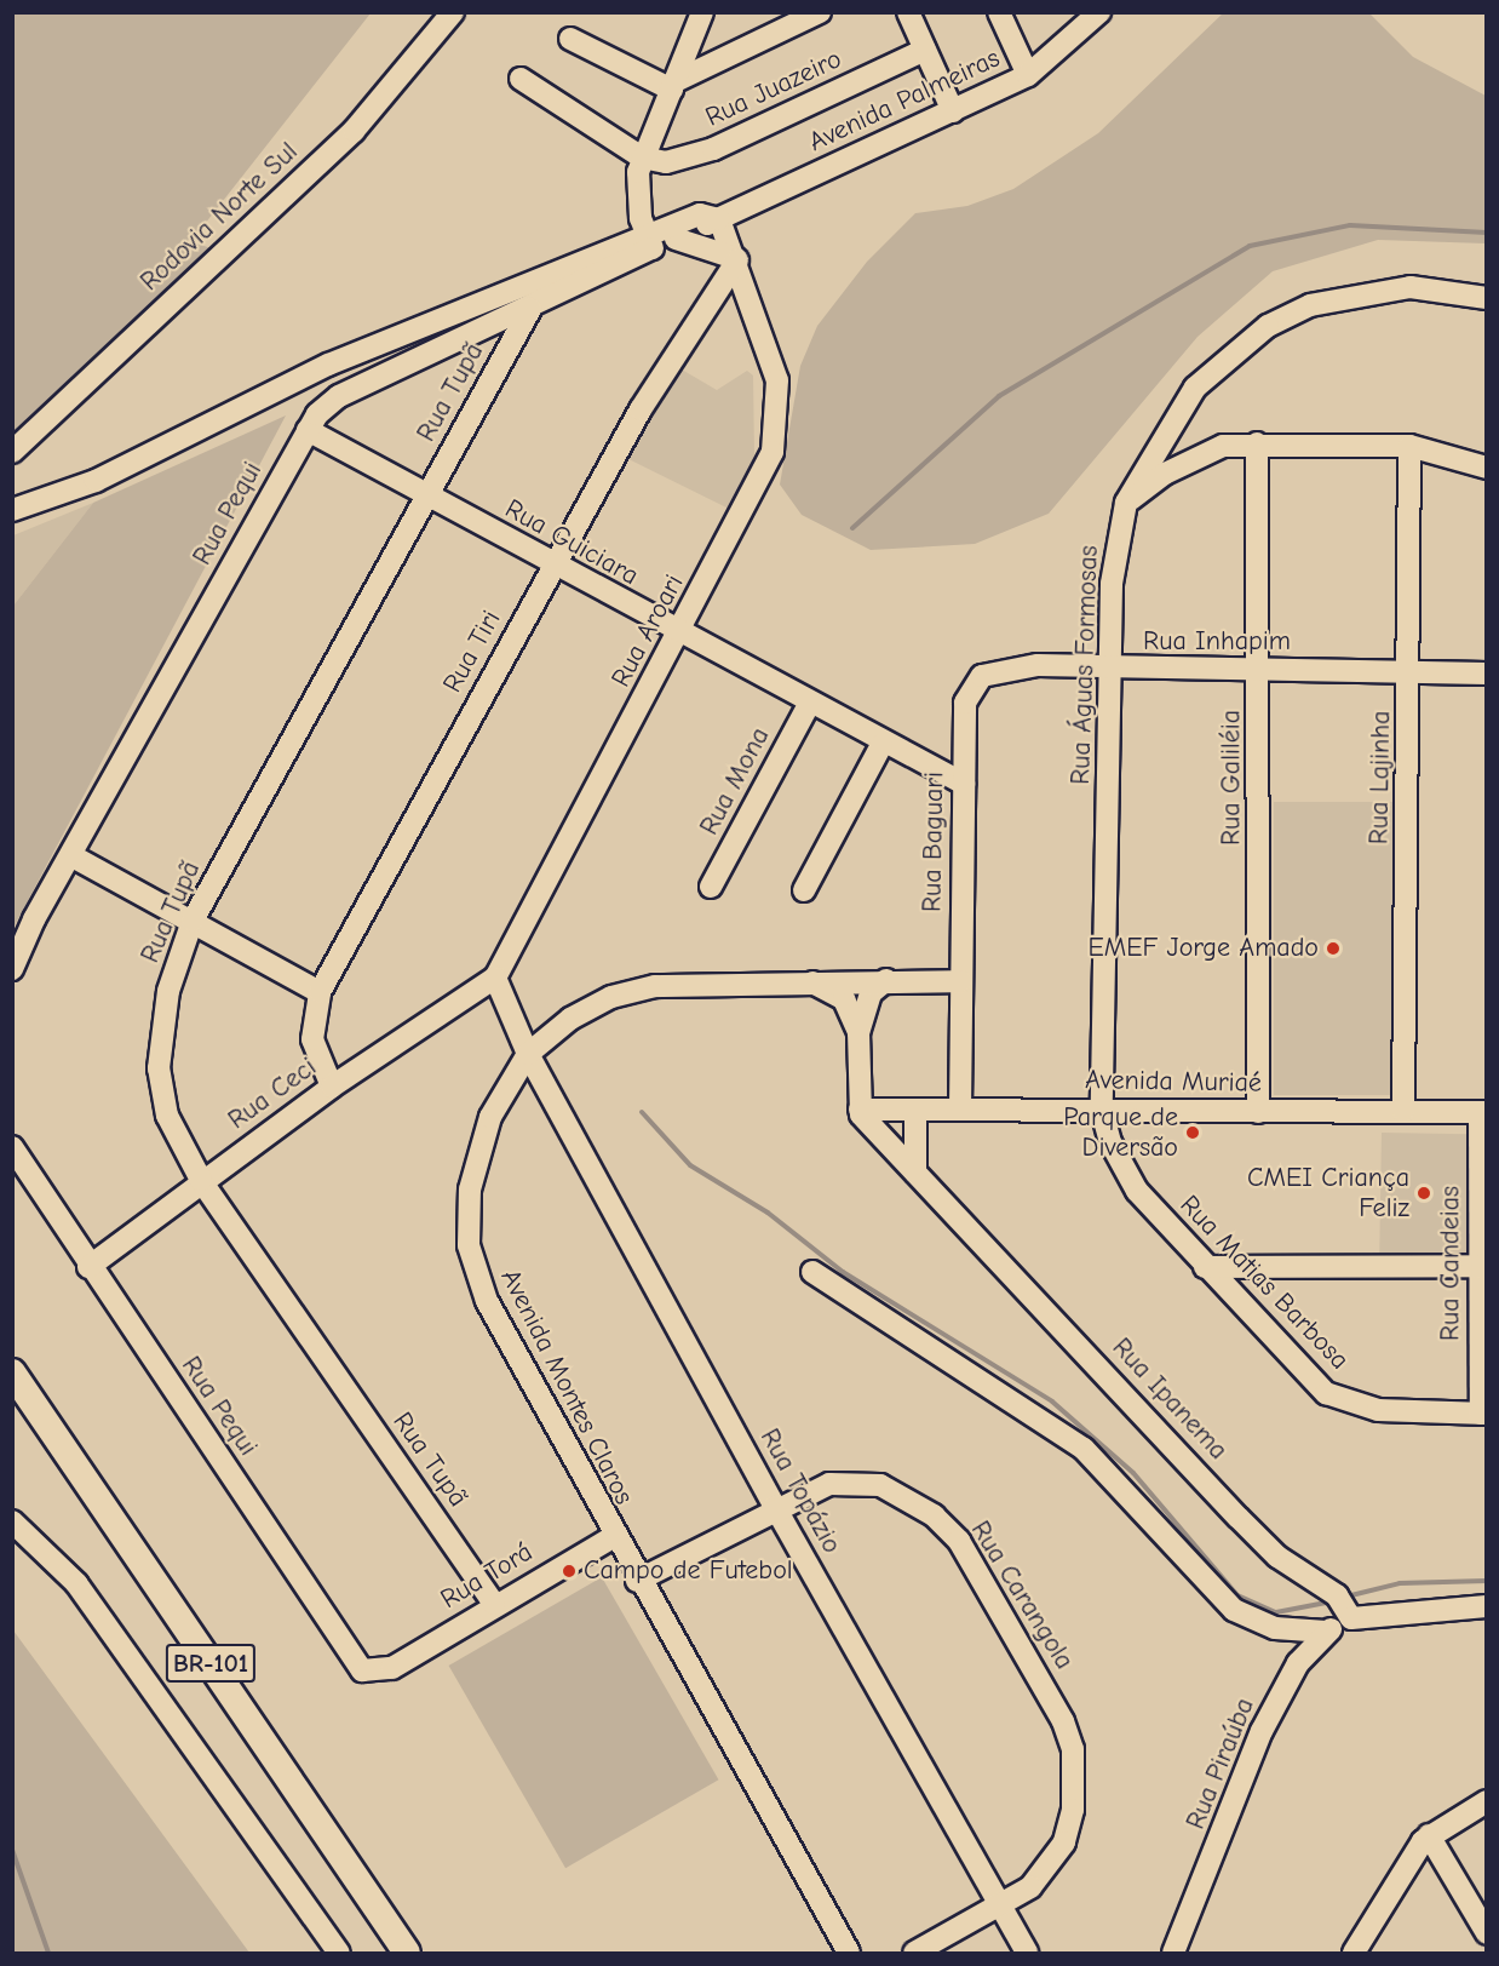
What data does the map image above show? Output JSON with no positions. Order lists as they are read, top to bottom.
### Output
{
  "streets": {
    "main road": ["BR-101"],
    "street": [
      "Rua Juazeiro",
      "Avenida Palmeiras",
      "Rodovia Norte Sul",
      "Rua Tupã",
      "Rua Pequi",
      "Rua Guiciara",
      "Rua Aroari",
      "Rua Inhapim",
      "Rua Tiri",
      "Rua Águas Formosas",
      "Rua Galiléia",
      "Rua Lajinha",
      "Rua Mona",
      "Rua Baguari",
      "Avenida Muriaé",
      "Rua Ceci",
      "Rua Candeias",
      "Rua Matias Barbosa",
      "Avenida Montes Claros",
      "Rua Ipanema",
      "Rua Topázio",
      "Rua Torá",
      "Rua Carangola",
      "Rua Piraúba"
    ]
  },
  "crossings": [
    ["Avenida Palmeiras", "Rua Pequi"],
    ["Avenida Palmeiras", "Rua Aroari"],
    ["Rua Tupã", "Rua Pequi"],
    ["Rua Tupã", "Rua Guiciara"],
    ["Rua Tupã", "Rua Ceci"],
    ["Rua Tupã", "Rua Torá"],
    ["Rua Pequi", "Rua Guiciara"],
    ["Rua Pequi", "Rua Ceci"],
    ["Rua Pequi", "Rua Torá"],
    ["Rua Guiciara", "Rua Aroari"],
    ["Rua Guiciara", "Rua Tiri"],
    ["Rua Guiciara", "Rua Mona"],
    ["Rua Guiciara", "Rua Baguari"],
    ["Rua Aroari", "Rua Tiri"],
    ["Rua Aroari", "Rua Ceci"],
    ["Rua Inhapim", "Rua Águas Formosas"],
    ["Rua Inhapim", "Rua Galiléia"],
    ["Rua Inhapim", "Rua Lajinha"],
    ["Rua Inhapim", "Rua Baguari"],
    ["Rua Tiri", "Rua Ceci"],
    ["Rua Águas Formosas", "Avenida Muriaé"],
    ["Rua Águas Formosas", "Rua Matias Barbosa"],
    ["Rua Galiléia", "Avenida Muriaé"],
    ["Rua Lajinha", "Avenida Muriaé"],
    ["Rua Baguari", "Avenida Muriaé"],
    ["Avenida Muriaé", "Rua Candeias"],
    ["Avenida Muriaé", "Rua Matias Barbosa"],
    ["Avenida Muriaé", "Rua Ipanema"],
    ["Rua Candeias", "Rua Matias Barbosa"],
    ["Avenida Montes Claros", "Rua Topázio"],
    ["Avenida Montes Claros", "Rua Torá"],
    ["Avenida Montes Claros", "Rua Carangola"],
    ["Rua Ipanema", "Rua Piraúba"],
    ["Rua Topázio", "Rua Carangola"]
  ],
  "places": [
    "EMEF Jorge Amado",
    "Parque de Diversão",
    "CMEI Criança Feliz",
    "Campo de Futebol"
  ]
}
